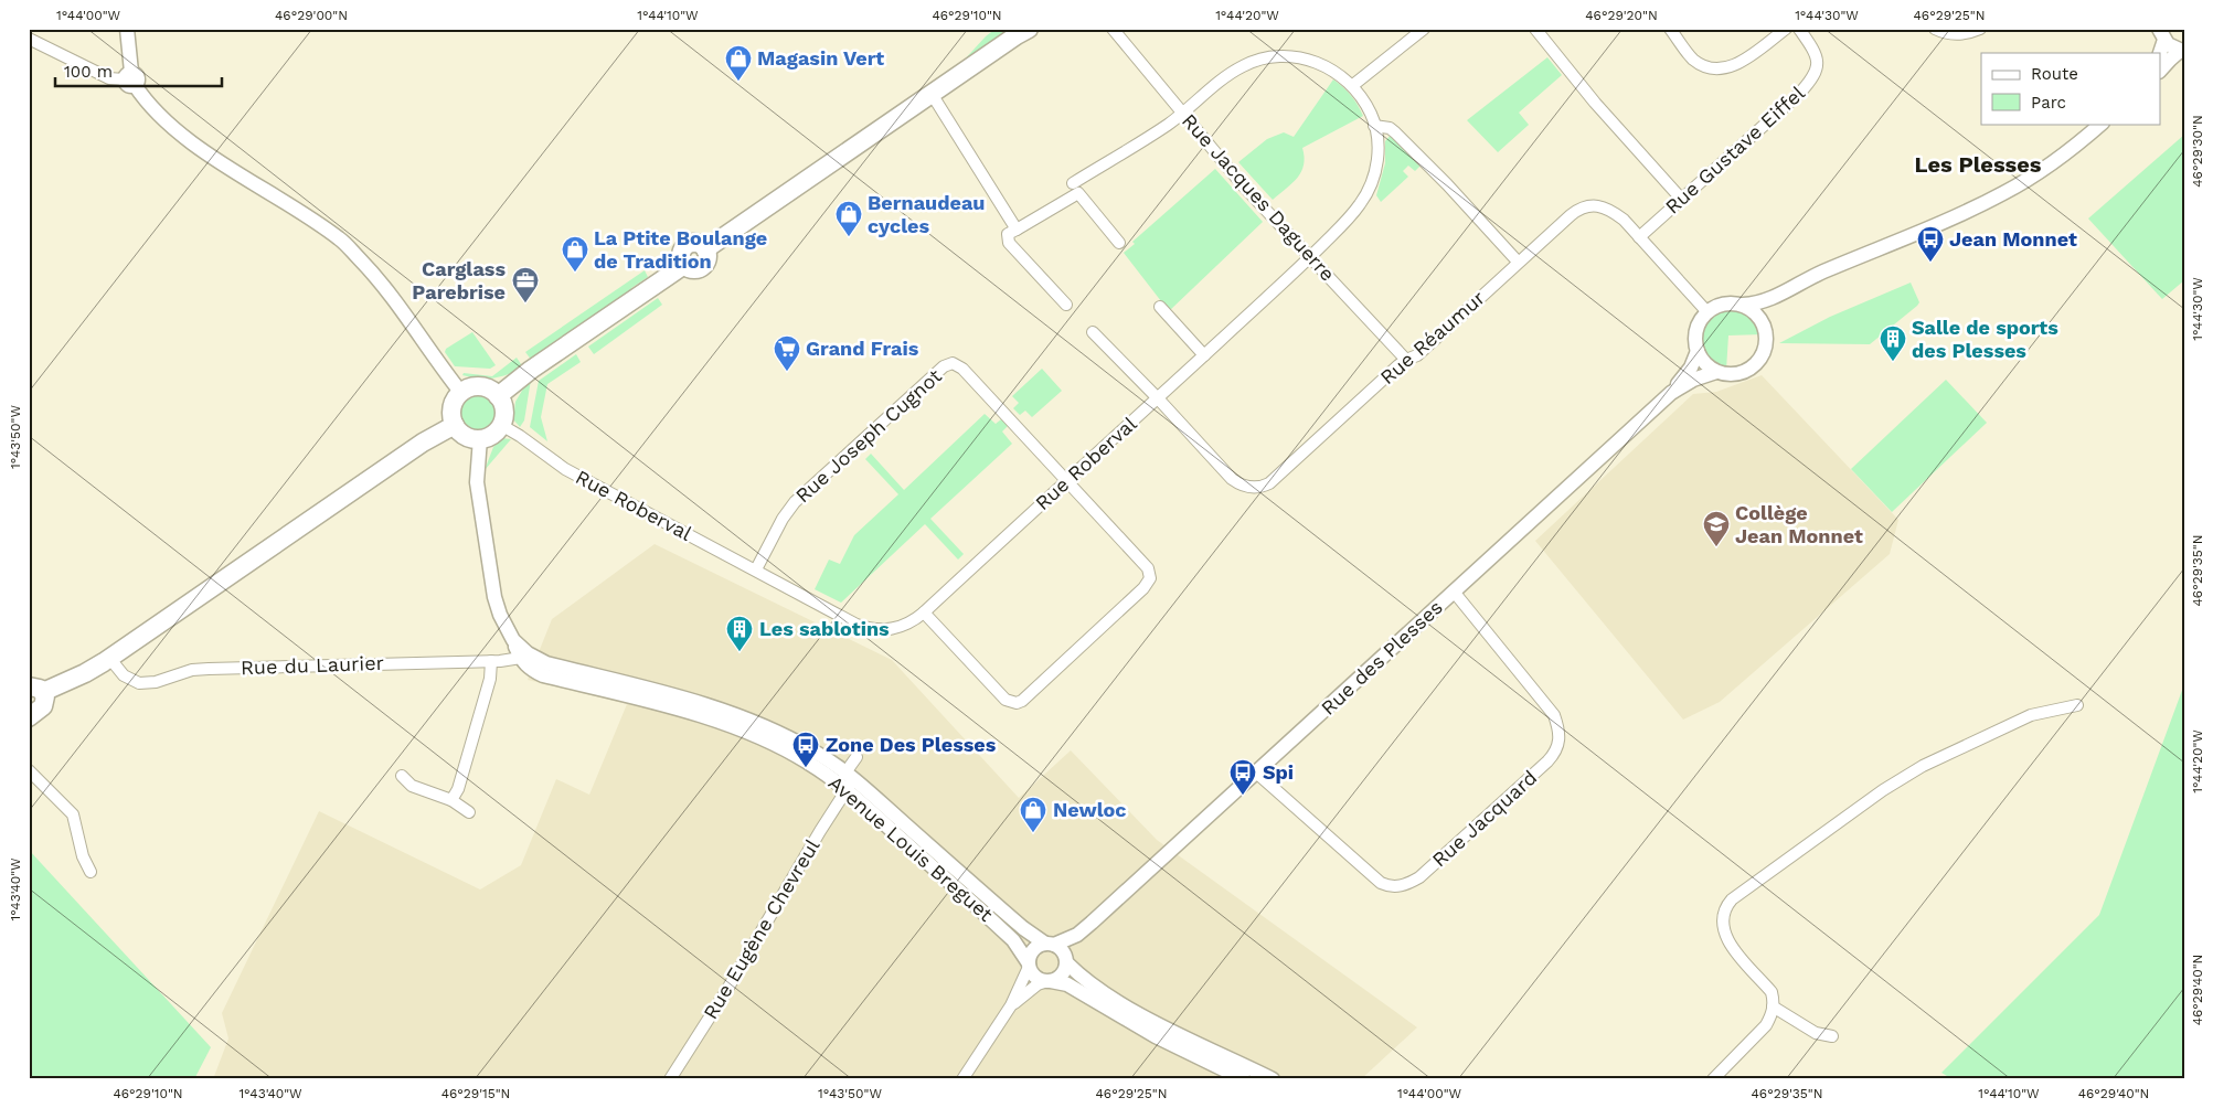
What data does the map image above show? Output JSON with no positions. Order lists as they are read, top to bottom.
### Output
{
  "streets": {
    "street": [
      "Rue Gustave Eiffel",
      "Rue Jacques Daguerre",
      "Rue Réaumur",
      "Rue Joseph Cugnot",
      "Rue Roberval",
      "Rue des Plesses",
      "Rue du Laurier",
      "Rue Jacquard",
      "Avenue Louis Breguet",
      "Rue Eugène Chevreul"
    ]
  },
  "crossings": [
    ["Rue Gustave Eiffel", "Rue Réaumur"],
    ["Rue Jacques Daguerre", "Rue Réaumur"],
    ["Rue Jacques Daguerre", "Rue Roberval"],
    ["Rue Réaumur", "Rue Roberval"],
    ["Rue Réaumur", "Rue des Plesses"],
    ["Rue Joseph Cugnot", "Rue Roberval"],
    ["Rue des Plesses", "Rue Jacquard"],
    ["Rue des Plesses", "Avenue Louis Breguet"],
    ["Rue du Laurier", "Avenue Louis Breguet"],
    ["Avenue Louis Breguet", "Rue Eugène Chevreul"]
  ],
  "districts": ["Les Plesses"],
  "places": {
    "shop": [
      "Magasin Vert",
      "Bernaudeau cycles",
      "La Ptite Boulange de Tradition",
      "Newloc"
    ],
    "bus stop": ["Jean Monnet", "Zone Des Plesses", "Spi"],
    "office": ["Carglass Parebrise"],
    "building": ["Salle de sports des Plesses", "Les sablotins"],
    "supermarket": ["Grand Frais"],
    "school or university": ["Collège Jean Monnet"]
  },
  "legend": ["Route", "Parc"],
  "scale_bar": "100 m",
  "coordinates": [
    "1°44'00\"W",
    "46°29'00\"N",
    "1°44'10\"W",
    "46°29'10\"N",
    "1°44'20\"W",
    "46°29'20\"N",
    "1°44'30\"W",
    "46°29'25\"N",
    "46°29'30\"N",
    "1°43'50\"W",
    "46°29'35\"N",
    "1°43'40\"W",
    "46°29'40\"N",
    "46°29'15\"N"
  ]
}
